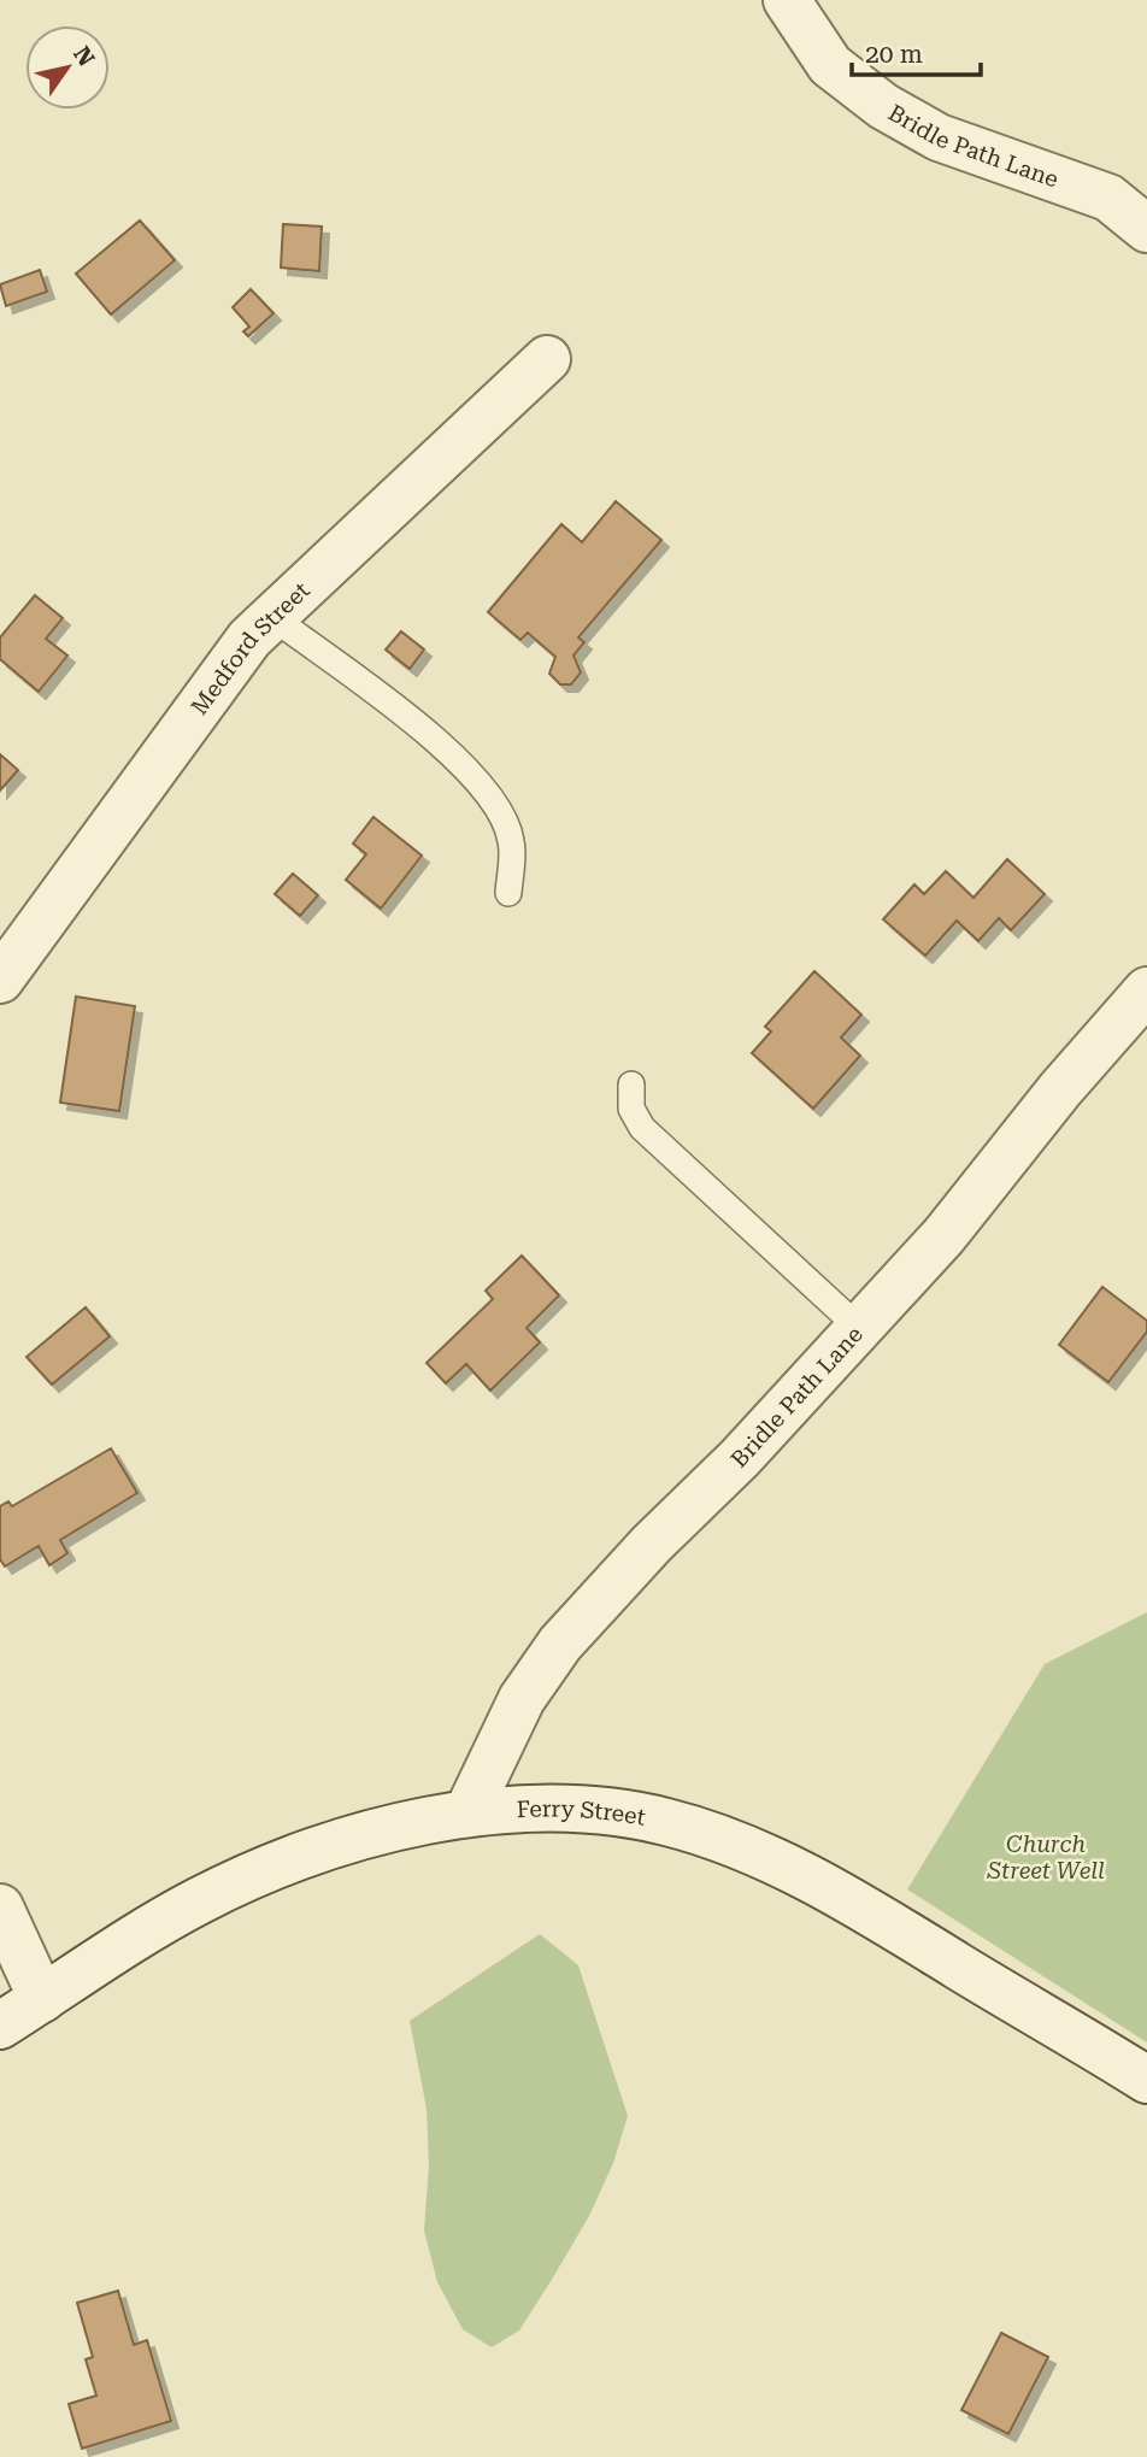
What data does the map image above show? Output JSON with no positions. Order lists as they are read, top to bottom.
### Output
{
  "streets": {
    "street": ["Bridle Path Lane", "Medford Street", "Ferry Street"]
  },
  "crossings": [
    ["Bridle Path Lane", "Ferry Street"]
  ],
  "parks": ["Church Street Well"],
  "scale_bar": "20 m",
  "north": "top right"
}
